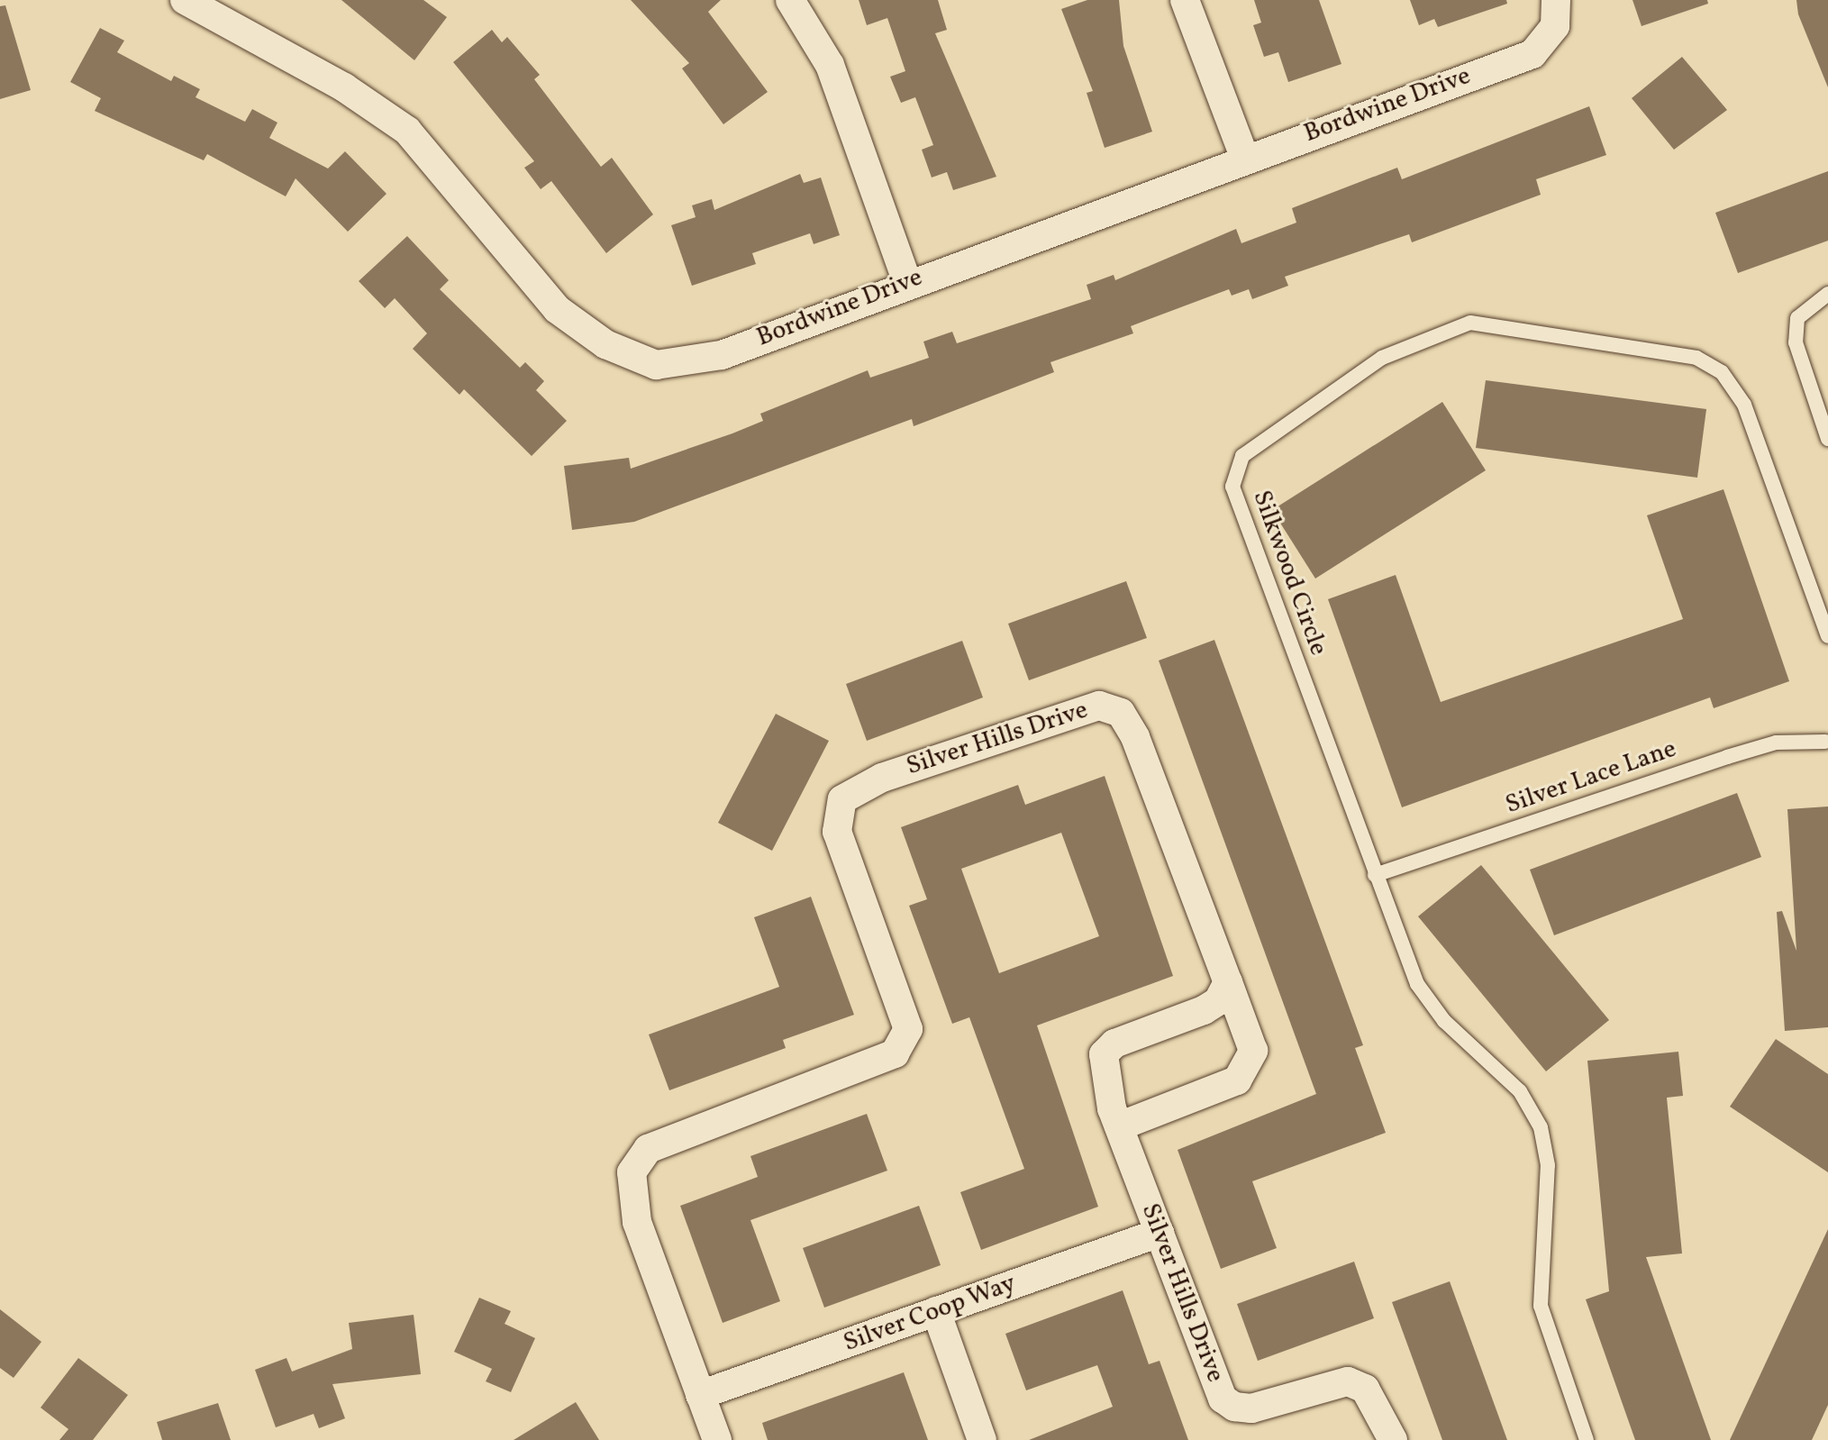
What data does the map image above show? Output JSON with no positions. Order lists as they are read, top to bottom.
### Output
{
  "streets": {
    "street": ["Bordwine Drive", "Silver Hills Drive", "Silver Coop Way"],
    "lane": ["Silkwood Circle", "Silver Lace Lane"]
  },
  "crossings": [
    ["Silkwood Circle", "Silver Lace Lane"],
    ["Silver Hills Drive", "Silver Coop Way"]
  ]
}
